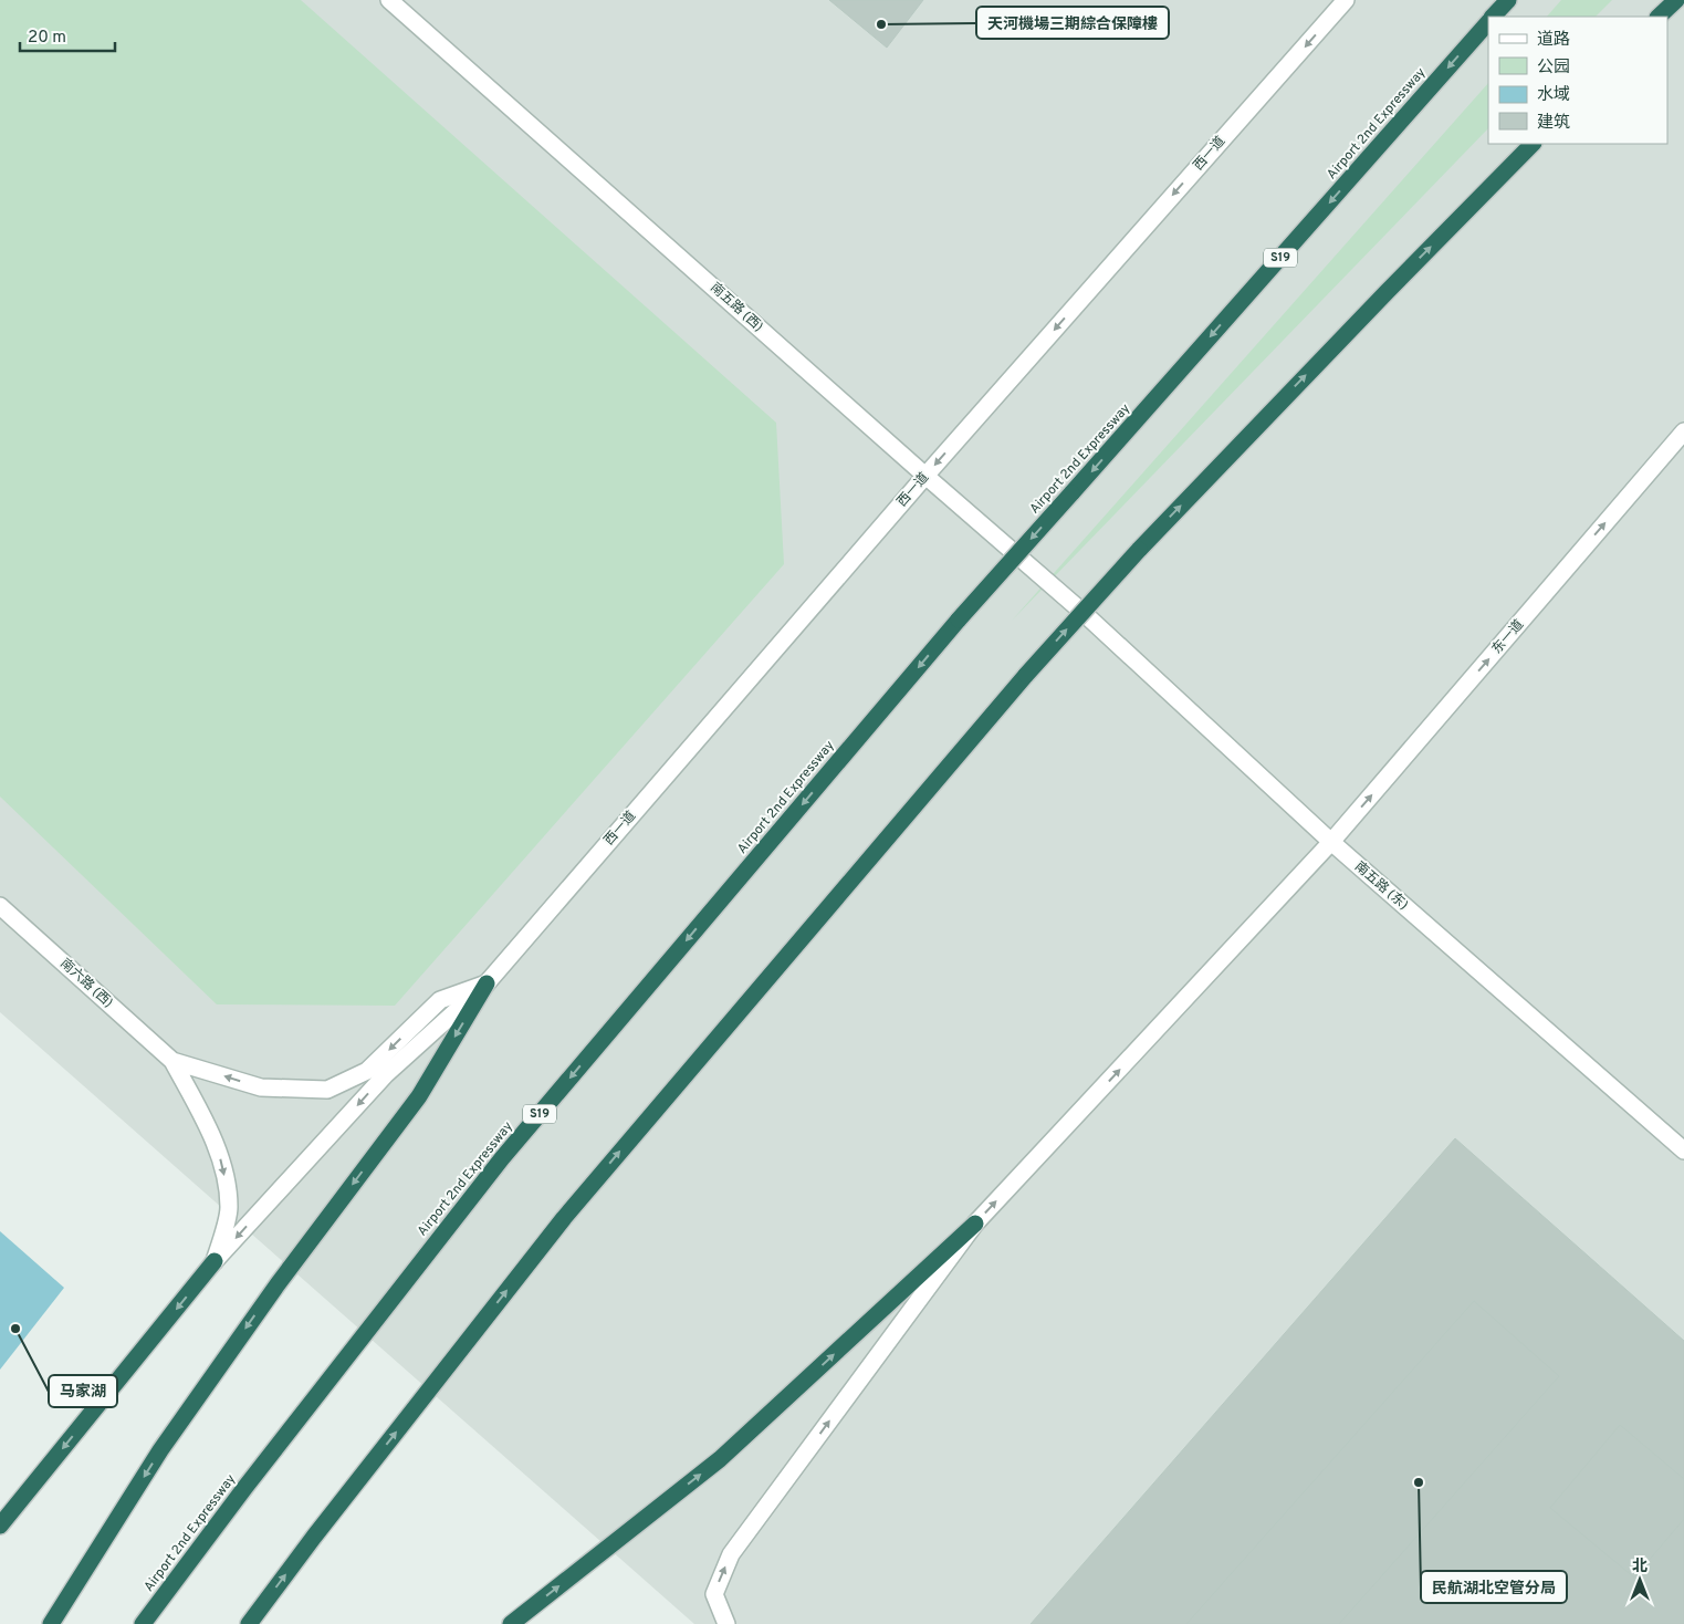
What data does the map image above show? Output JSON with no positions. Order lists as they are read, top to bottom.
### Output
{
  "streets": {
    "highway": ["Airport 2nd Expressway", "S19"],
    "street": [
      "西一道",
      "南五路 (西)",
      "东一道",
      "南五路 (东)",
      "南六路 (西)"
    ]
  },
  "crossings": [
    ["西一道", "南五路 (西)"],
    ["南五路 (西)", "南五路 (东)"],
    ["东一道", "南五路 (东)"]
  ],
  "one_way": ["西一道", "东一道"],
  "places": ["天河機場三期綜合保障樓", "马家湖", "民航湖北空管分局"],
  "legend": [
    "道路",
    "公园",
    "水域",
    "建筑"
  ],
  "scale_bar": "20 m",
  "north": "top"
}
